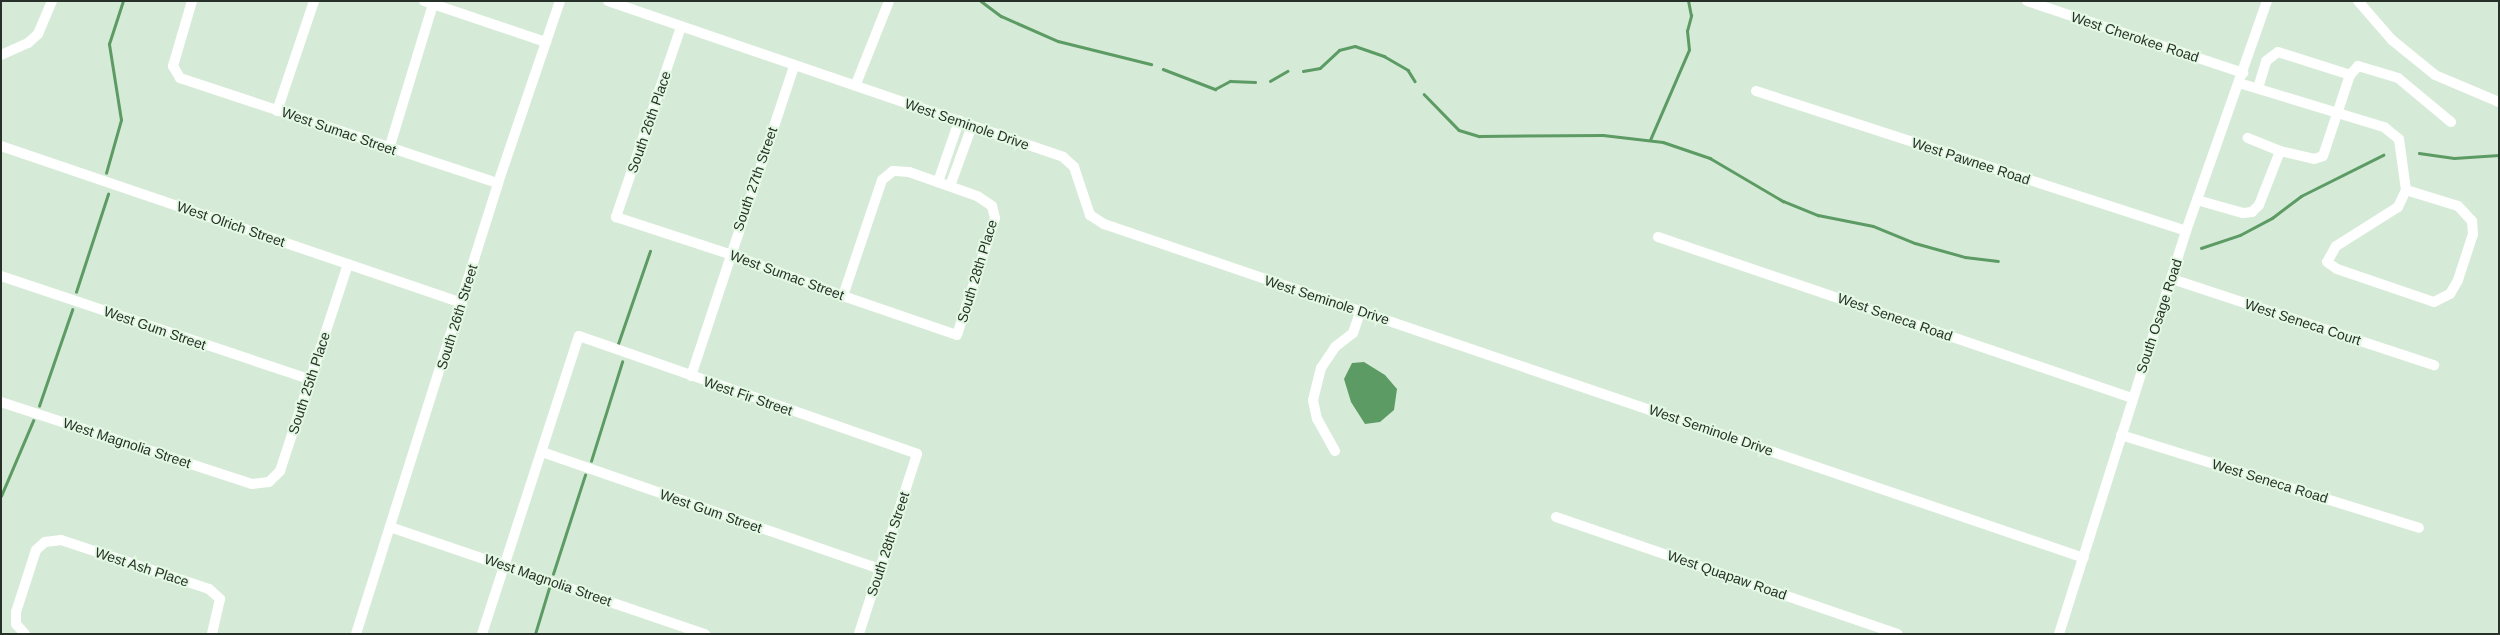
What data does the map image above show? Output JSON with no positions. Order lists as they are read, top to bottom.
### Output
{
  "streets": {
    "street": [
      "West Cherokee Road",
      "South 26th Place",
      "West Seminole Drive",
      "West Sumac Street",
      "West Pawnee Road",
      "South 27th Street",
      "West Olrich Street",
      "South 28th Place",
      "South Osage Road",
      "South 26th Street",
      "West Seneca Road",
      "West Seneca Court",
      "West Gum Street",
      "South 25th Place",
      "West Fir Street",
      "West Magnolia Street",
      "South 28th Street",
      "West Ash Place",
      "West Quapaw Road"
    ]
  },
  "crossings": [
    ["West Cherokee Road", "South Osage Road"],
    ["South 26th Place", "West Seminole Drive"],
    ["South 26th Place", "West Sumac Street"],
    ["West Seminole Drive", "South 27th Street"],
    ["West Seminole Drive", "South Osage Road"],
    ["West Sumac Street", "South 27th Street"],
    ["West Sumac Street", "South 28th Place"],
    ["West Sumac Street", "South 26th Street"],
    ["West Pawnee Road", "South Osage Road"],
    ["South 27th Street", "West Fir Street"],
    ["West Olrich Street", "South 26th Street"],
    ["West Olrich Street", "South 25th Place"],
    ["South Osage Road", "West Seneca Road"],
    ["South Osage Road", "West Seneca Court"],
    ["South 26th Street", "West Magnolia Street"],
    ["West Gum Street", "South 25th Place"],
    ["West Gum Street", "West Fir Street"],
    ["West Gum Street", "South 28th Street"],
    ["South 25th Place", "West Magnolia Street"],
    ["West Fir Street", "South 28th Street"]
  ]
}
